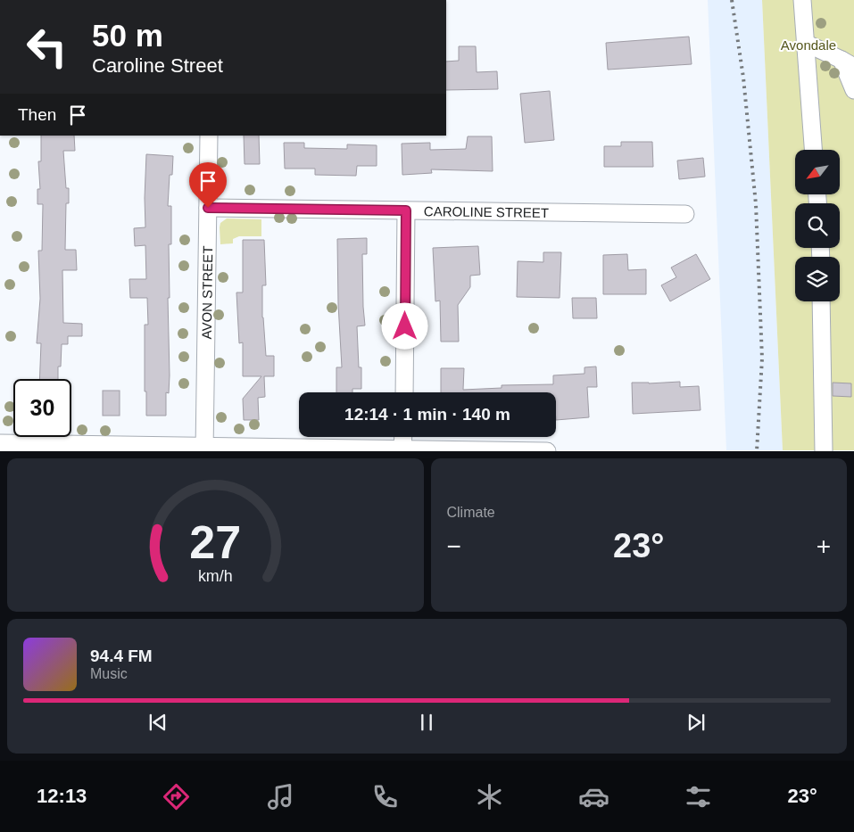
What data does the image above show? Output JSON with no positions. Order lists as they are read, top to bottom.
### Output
{
  "streets": {
    "street": ["CAROLINE STREET", "AVON STREET"]
  },
  "crossings": [
    ["CAROLINE STREET", "AVON STREET"]
  ],
  "parks": ["Avondale"],
  "north": "bottom left",
  "page": {
    "turn": ["50 m", "Caroline Street"],
    "then": "Then",
    "limit": "30",
    "trip": "12:14 · 1 min · 140 m",
    "tile": "Climate",
    "heat": ["−", "23°", "+"],
    "song": ["94.4 FM", "Music"],
    "tabs": ["12:13", "23°"],
    "gauge": ["27", "km/h"]
  }
}
